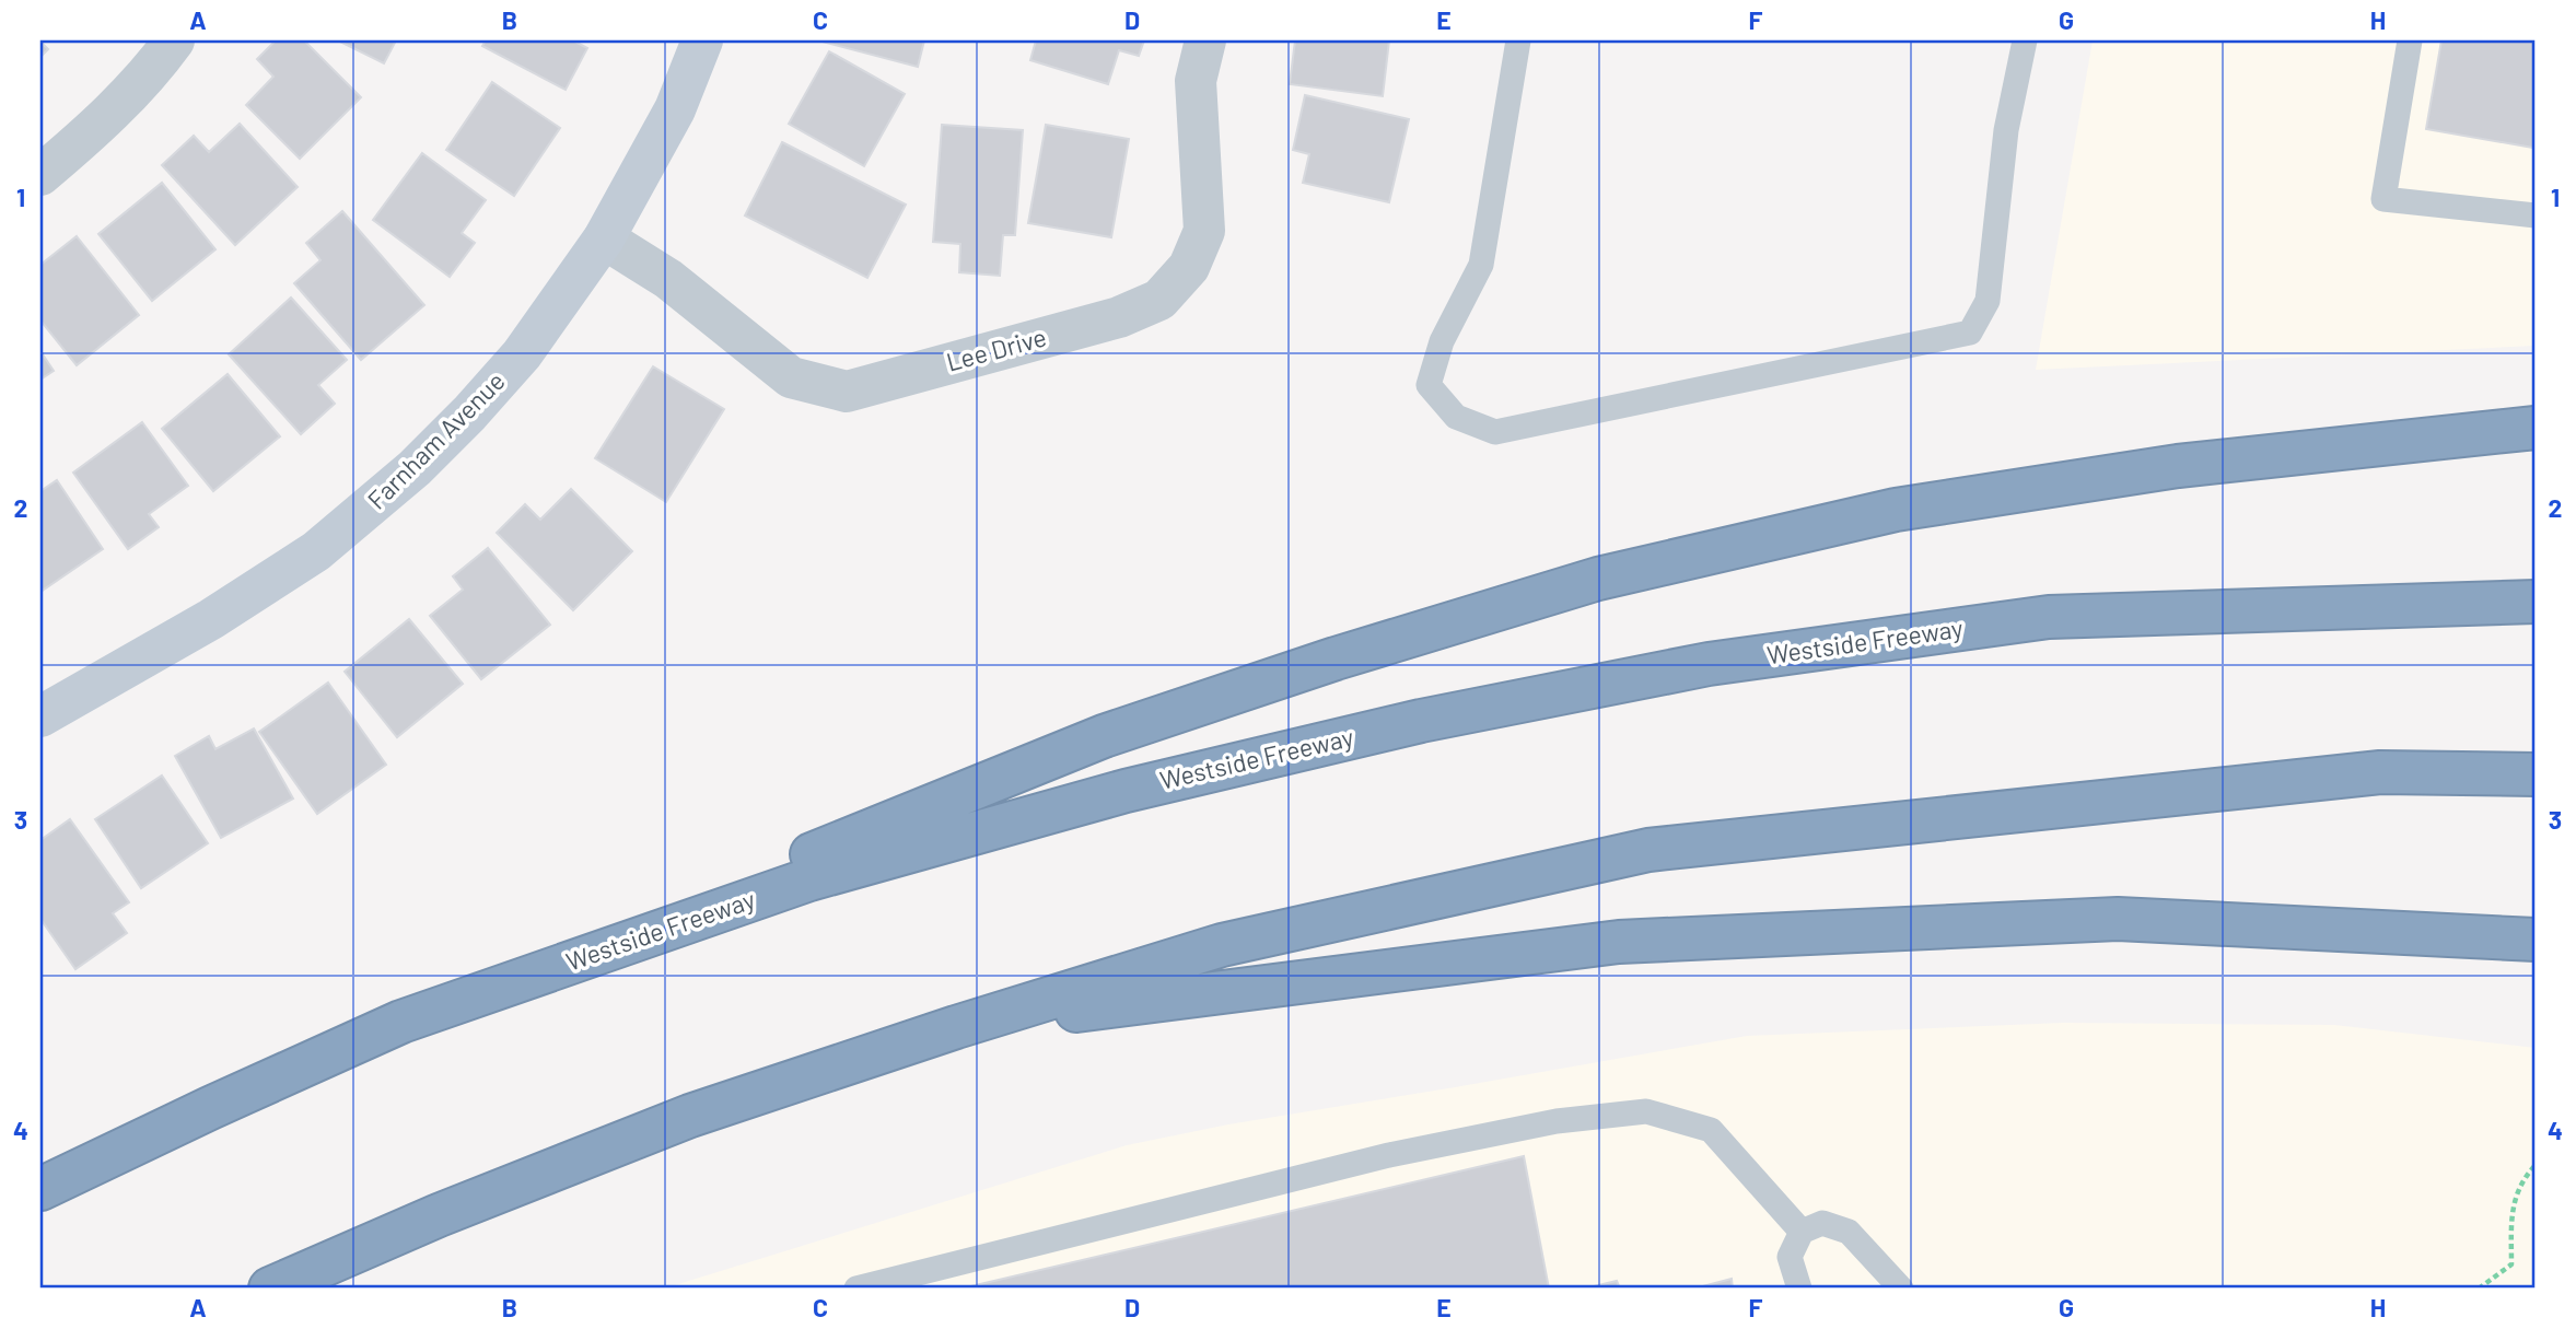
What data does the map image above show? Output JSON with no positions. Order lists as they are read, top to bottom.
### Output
{
  "streets": {
    "highway": ["Westside Freeway"],
    "street": ["Lee Drive", "Farnham Avenue"]
  },
  "crossings": [
    ["Lee Drive", "Farnham Avenue"]
  ],
  "grid": {
    "columns": [
      "A",
      "B",
      "C",
      "D",
      "E",
      "F",
      "G",
      "H"
    ],
    "rows": [
      "1",
      "2",
      "3",
      "4"
    ]
  }
}
